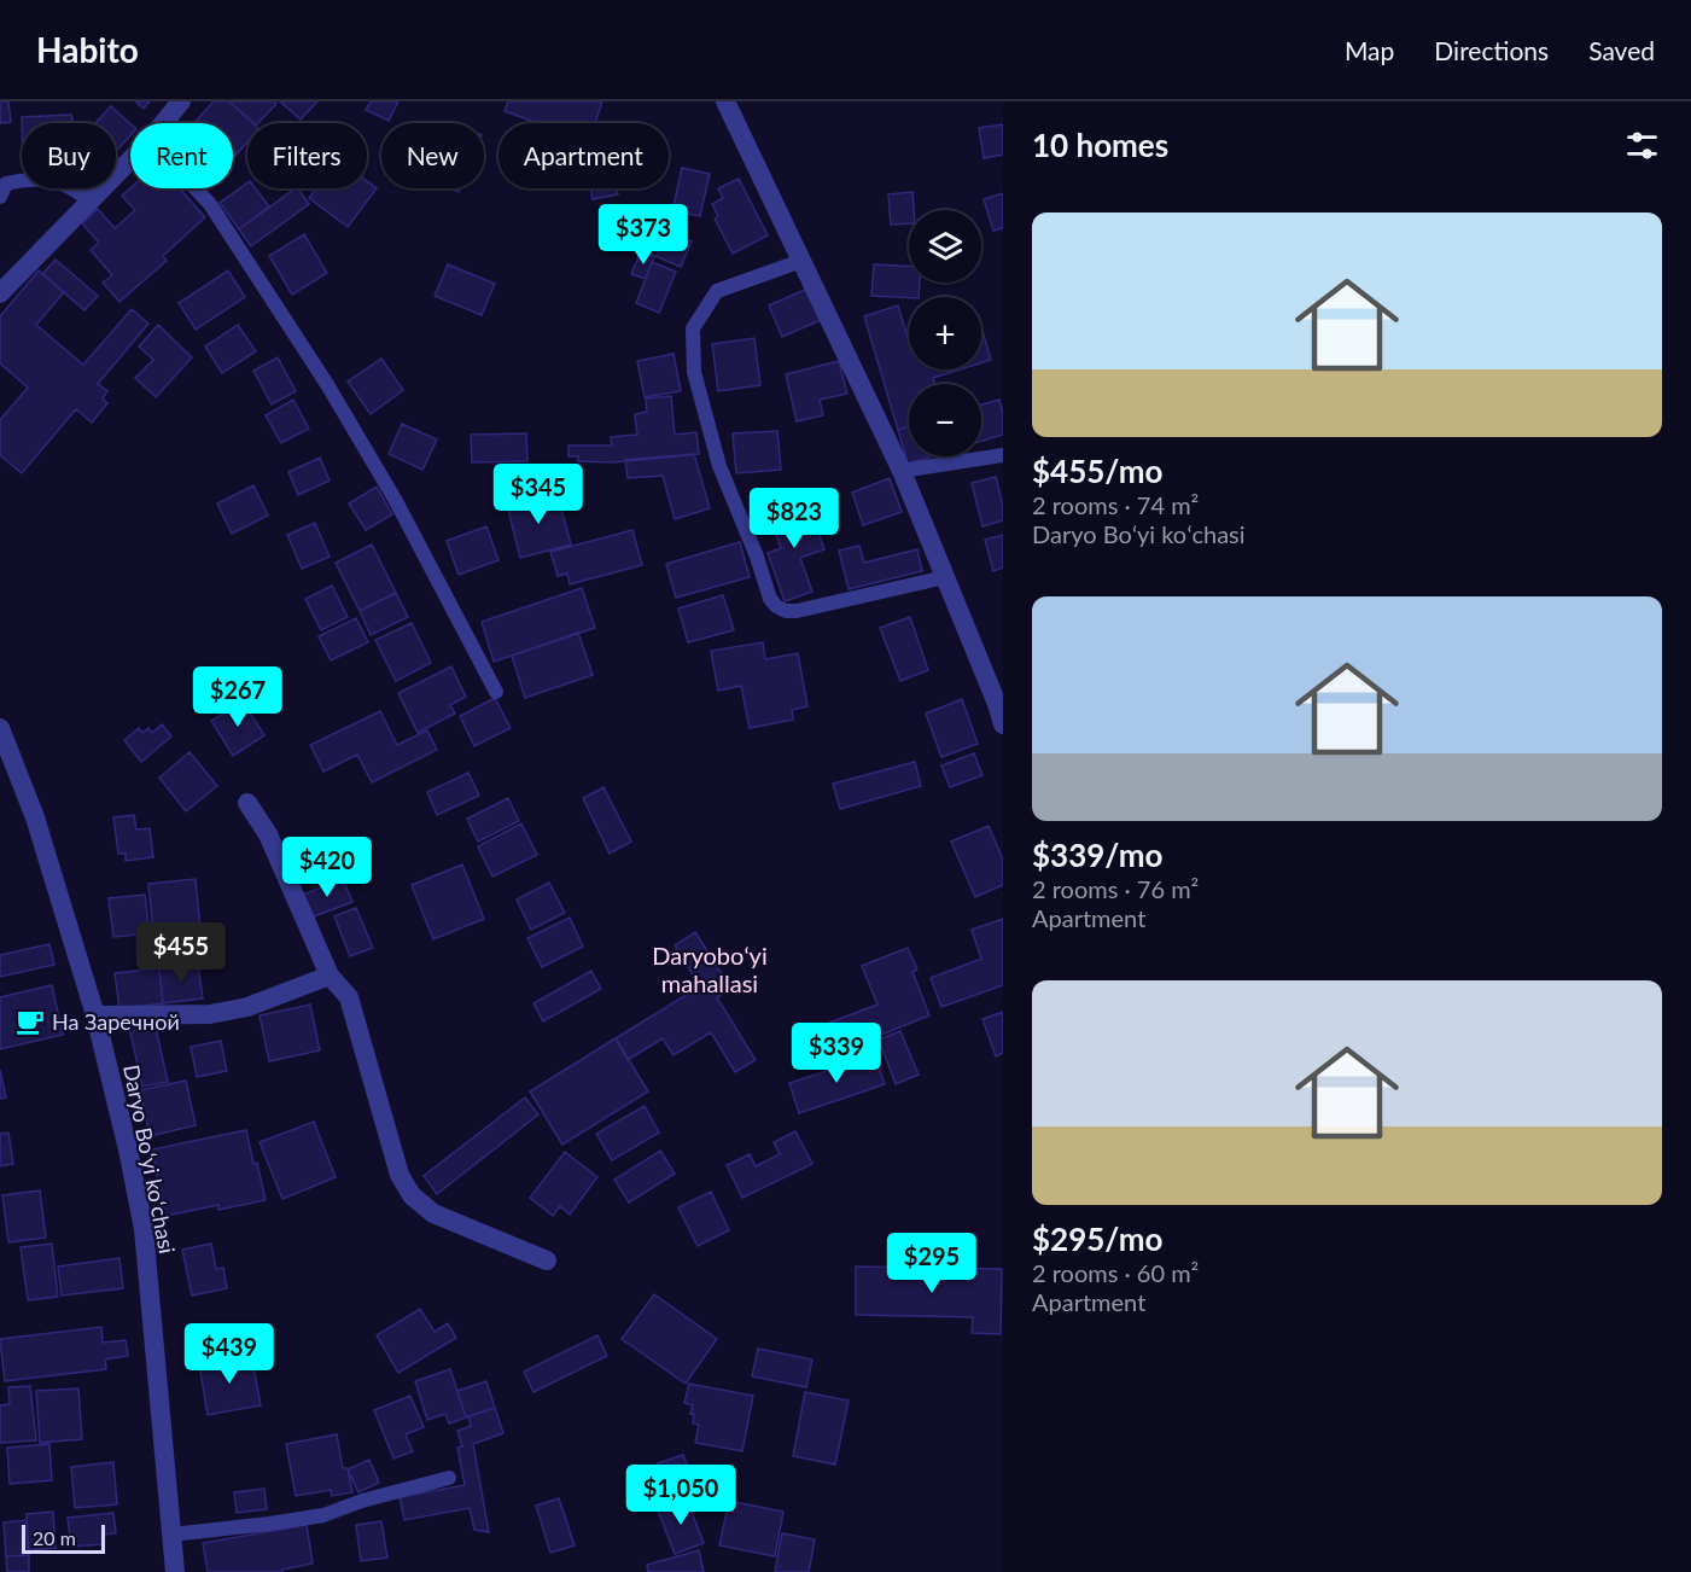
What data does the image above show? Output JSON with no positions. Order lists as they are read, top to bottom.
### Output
{
  "streets": {
    "street": ["Daryo Boʻyi koʻchasi"]
  },
  "districts": ["Daryoboʻyi mahallasi"],
  "places": {
    "cafe": ["На Заречной"]
  },
  "scale_bar": "20 m",
  "page": {
    "header": "Habito",
    "nav": ["Map", "Directions", "Saved"],
    "heading": "10 homes",
    "chip": [
      "Buy",
      "Rent",
      "Filters",
      "New",
      "Apartment"
    ],
    "list": [
      {
        "name": "$455/mo",
        "note": "2 rooms · 74 m² · Daryo Boʻyi koʻchasi"
      },
      {
        "name": "$339/mo",
        "note": "2 rooms · 76 m² · Apartment"
      },
      {
        "name": "$295/mo",
        "note": "2 rooms · 60 m² · Apartment"
      }
    ],
    "price": [
      "$373",
      "$345",
      "$823",
      "$267",
      "$420",
      "$455",
      "$339",
      "$295",
      "$439",
      "$1,050"
    ],
    "map_buttons": ["+", "−"],
    "scale": "20 m"
  }
}
